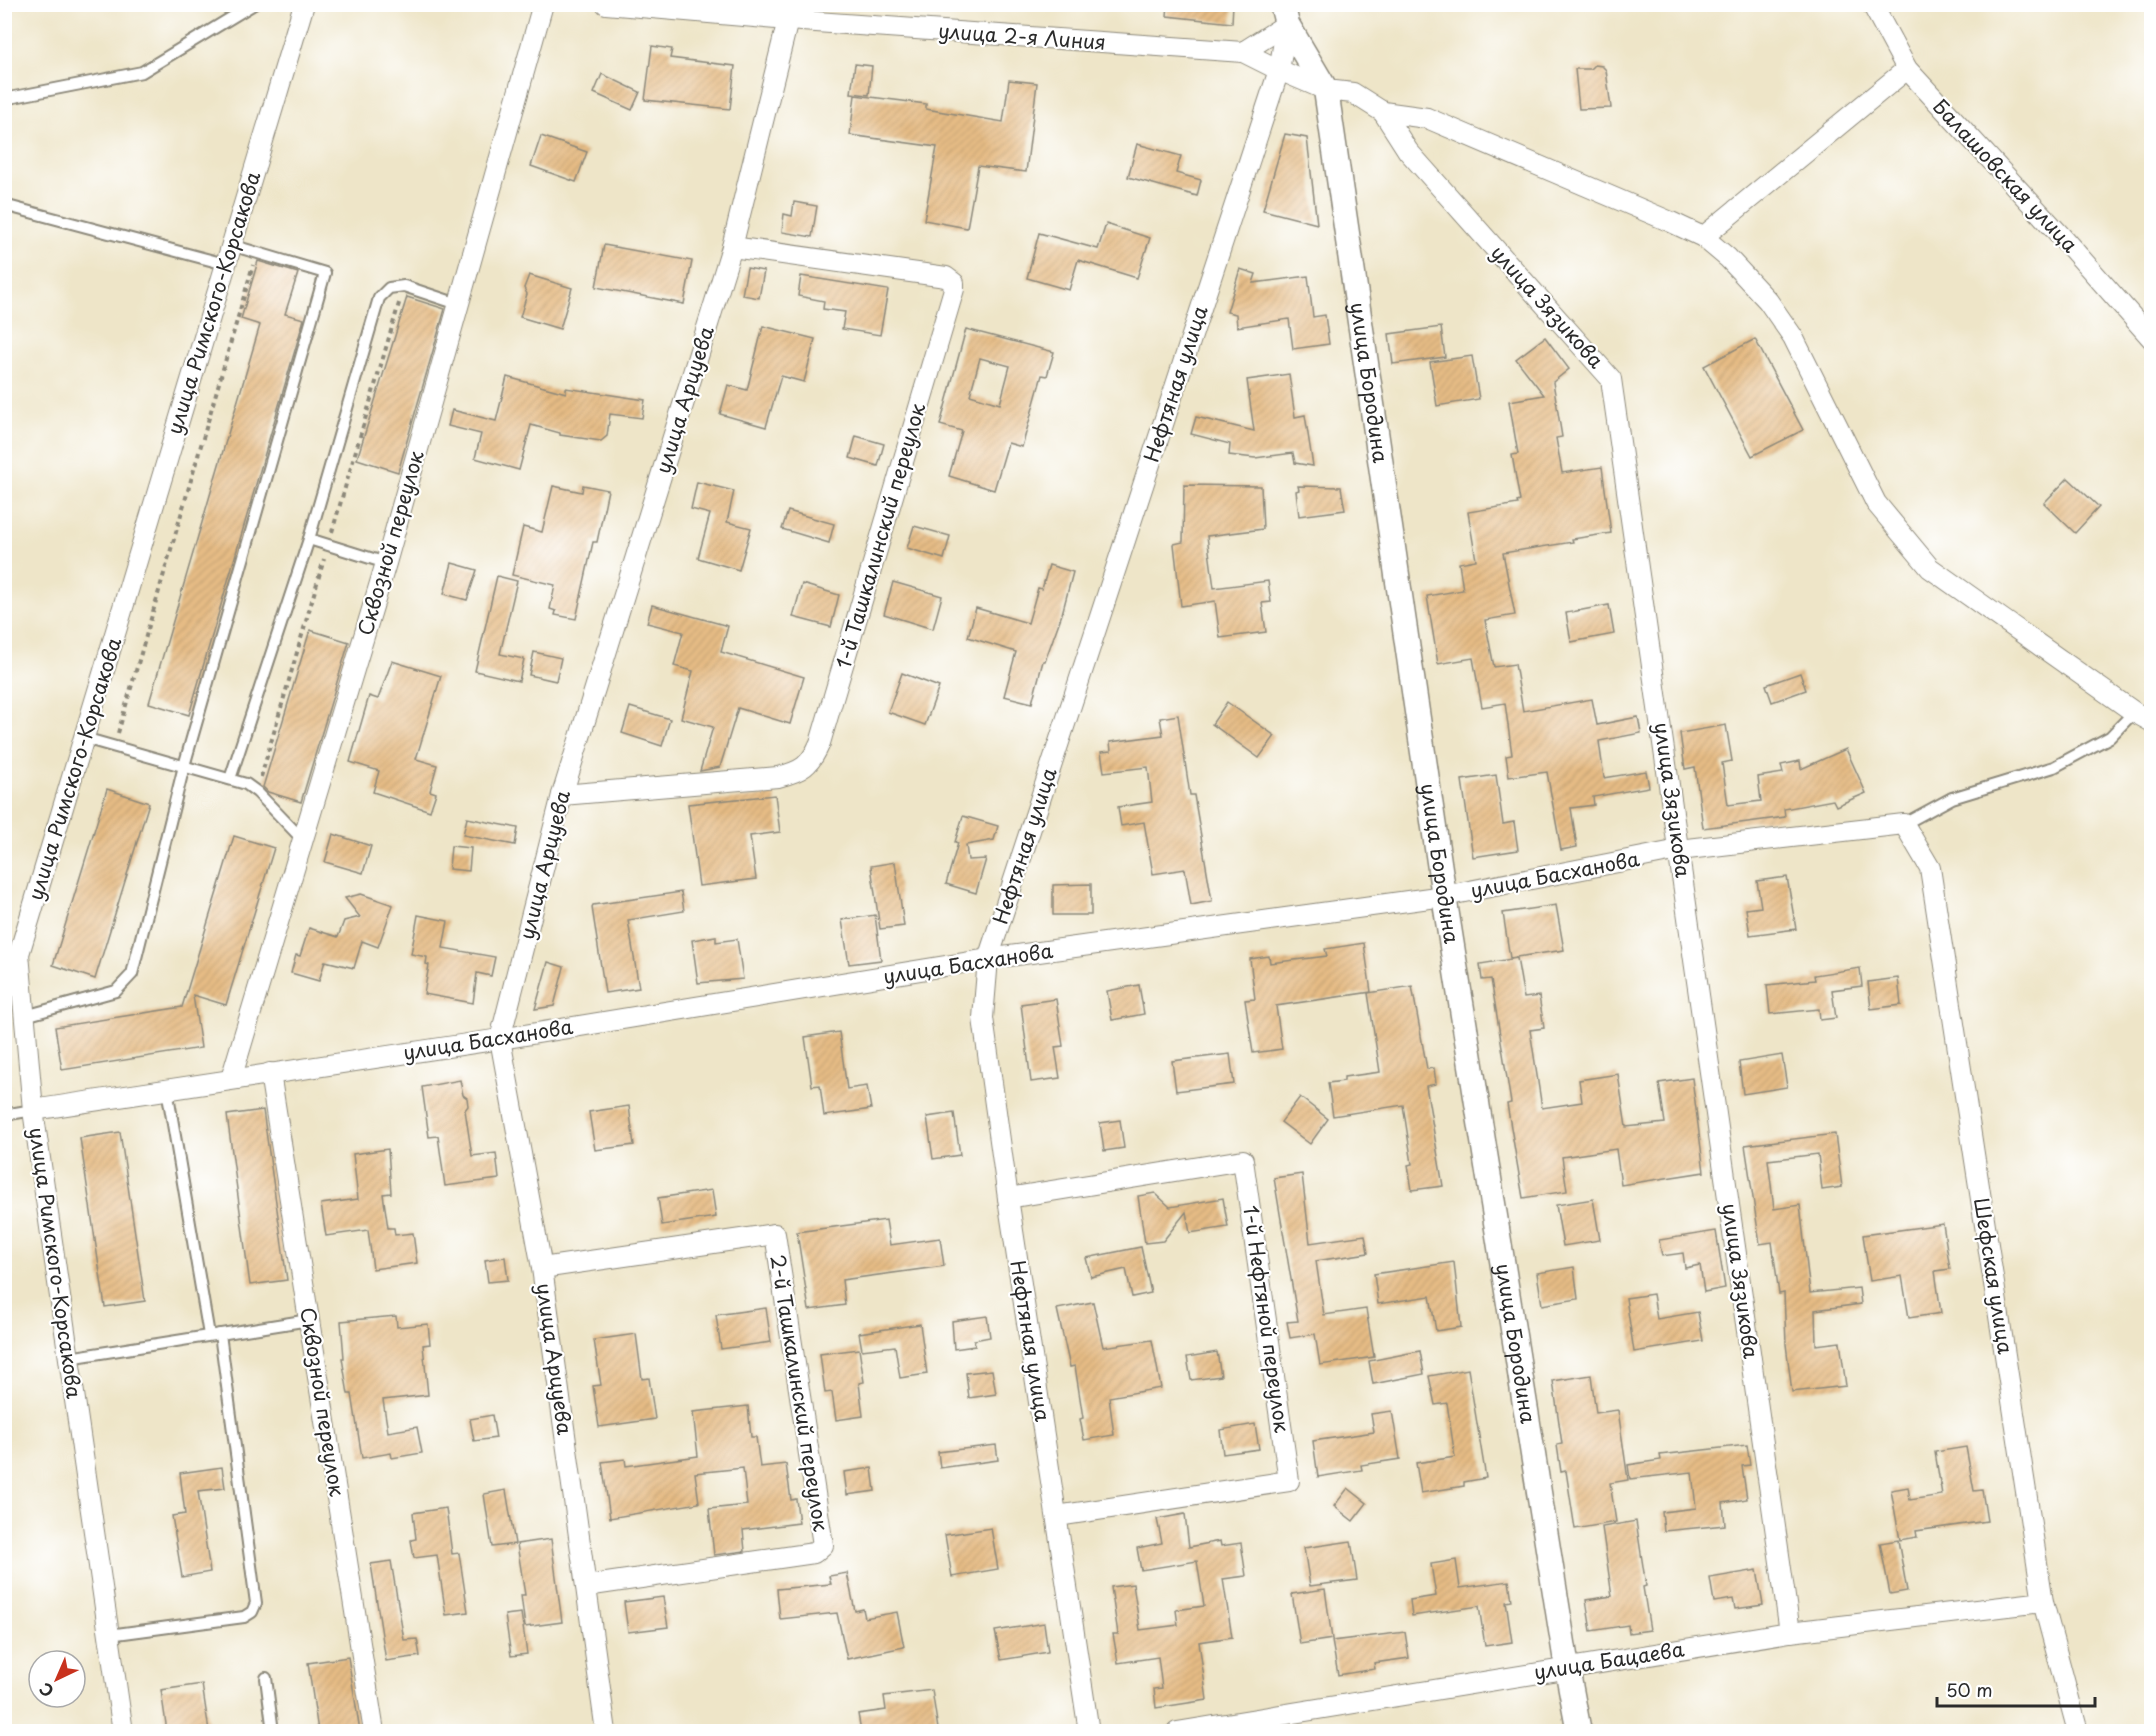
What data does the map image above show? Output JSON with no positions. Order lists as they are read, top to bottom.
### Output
{
  "streets": {
    "street": [
      "улица 2-я Линия",
      "Балашовская улица",
      "улица Римского-Корсакова",
      "улица Зязикова",
      "улица Бородина",
      "Нефтяная улица",
      "улица Арцуева",
      "1-й Ташкалинский переулок",
      "Сквозной переулок",
      "улица Басханова",
      "Шефская улица",
      "1-й Нефтяной переулок",
      "2-й Ташкалинский переулок",
      "улица Бацаева"
    ]
  },
  "crossings": [
    ["улица 2-я Линия", "улица Зязикова"],
    ["улица 2-я Линия", "улица Арцуева"],
    ["улица Римского-Корсакова", "улица Басханова"],
    ["улица Зязикова", "улица Бородина"],
    ["улица Зязикова", "Нефтяная улица"],
    ["улица Зязикова", "улица Басханова"],
    ["улица Зязикова", "улица Бацаева"],
    ["улица Бородина", "Нефтяная улица"],
    ["улица Бородина", "улица Басханова"],
    ["улица Бородина", "улица Бацаева"],
    ["Нефтяная улица", "улица Басханова"],
    ["Нефтяная улица", "1-й Нефтяной переулок"],
    ["улица Арцуева", "1-й Ташкалинский переулок"],
    ["улица Арцуева", "улица Басханова"],
    ["улица Арцуева", "2-й Ташкалинский переулок"],
    ["Сквозной переулок", "улица Басханова"],
    ["улица Басханова", "Шефская улица"],
    ["Шефская улица", "улица Бацаева"]
  ],
  "scale_bar": "50 m",
  "north": "bottom left"
}
